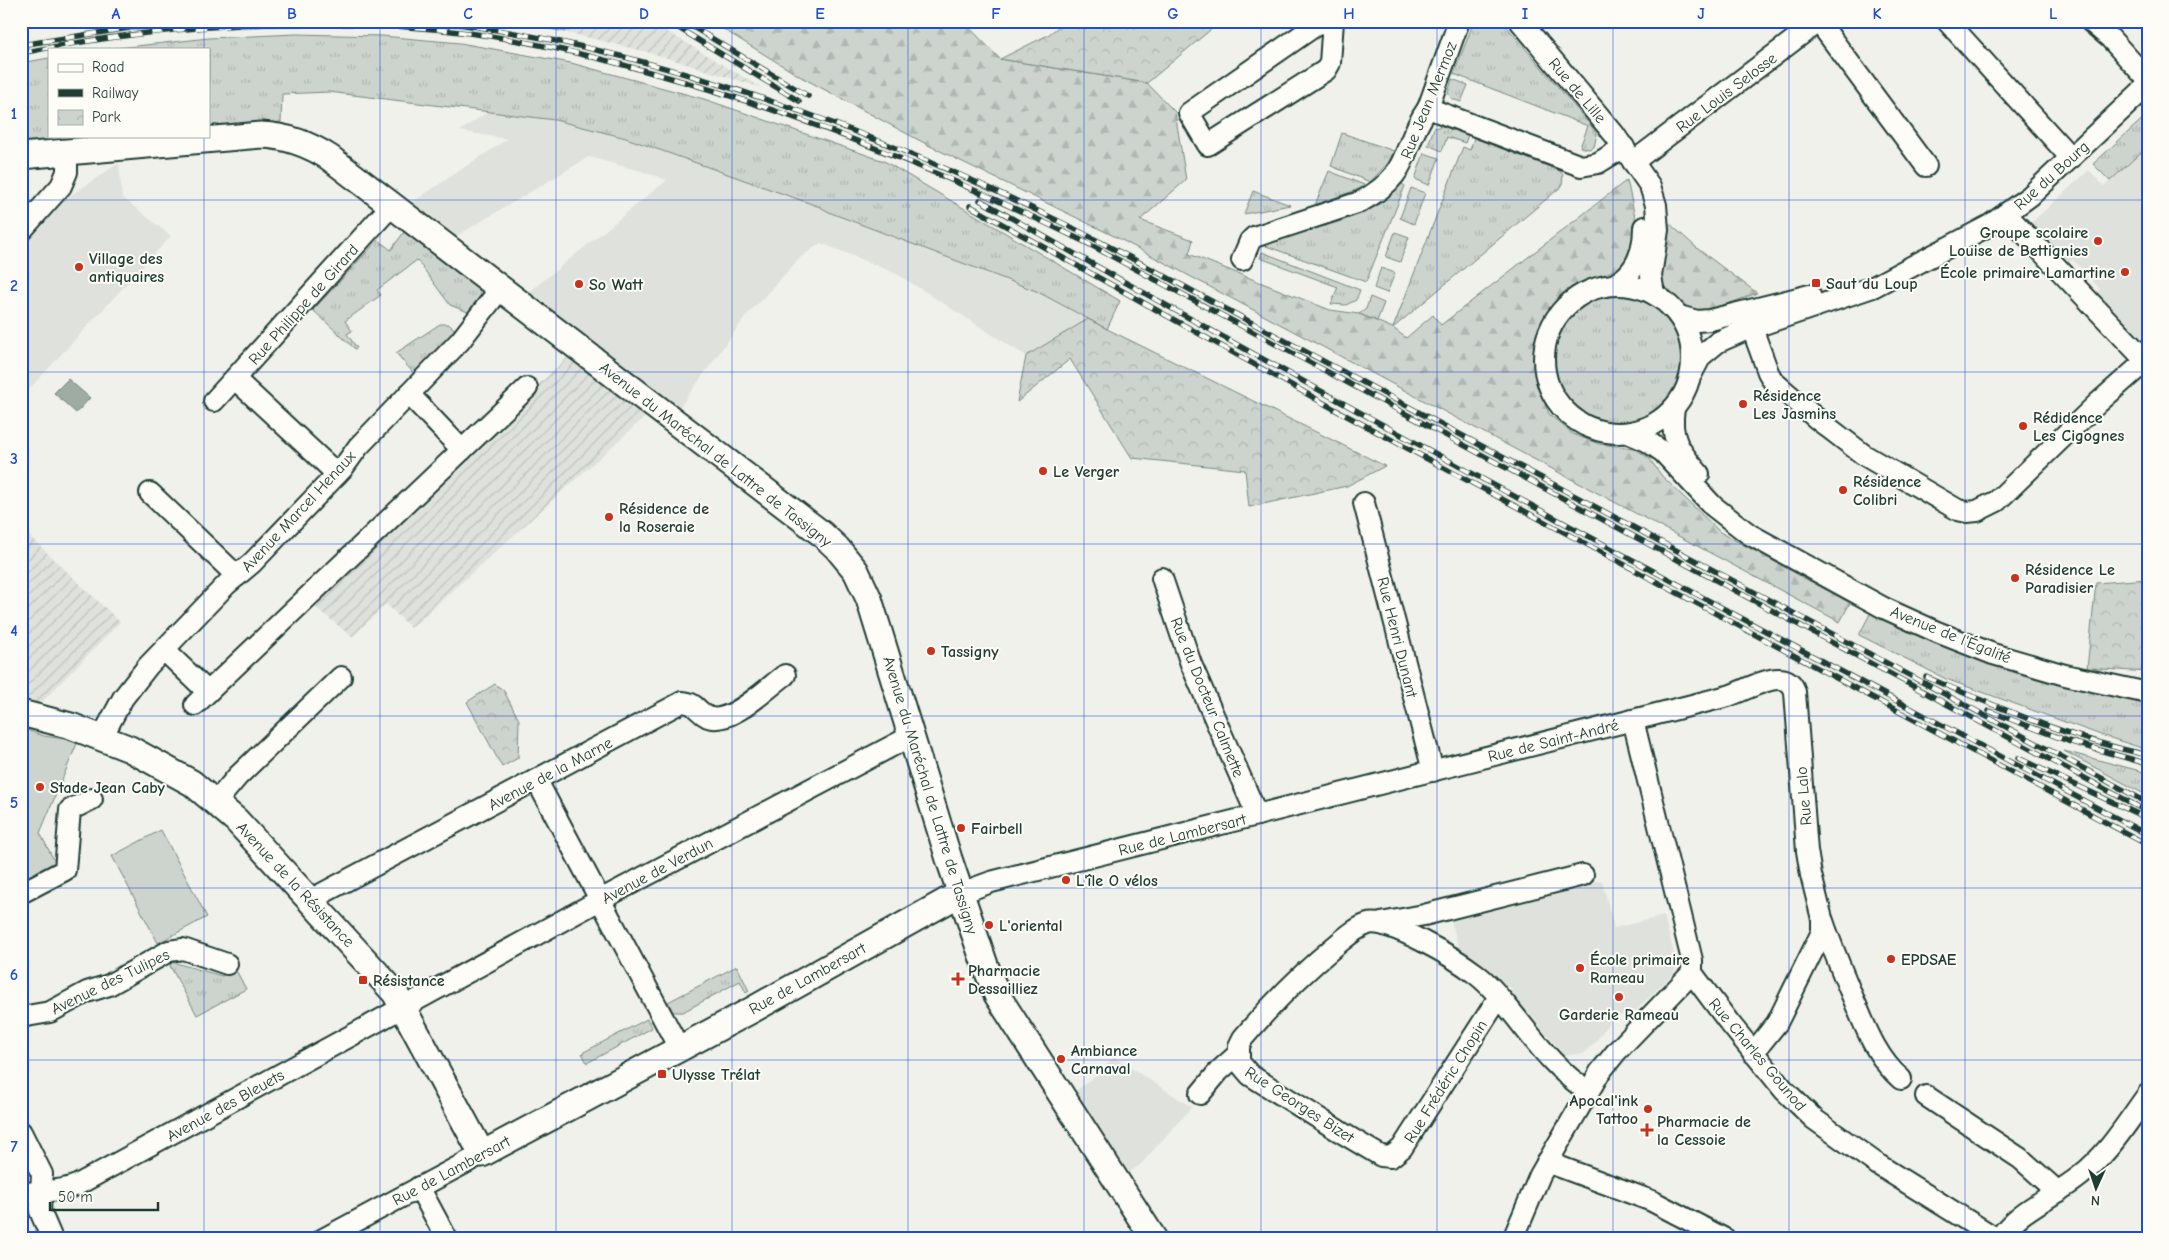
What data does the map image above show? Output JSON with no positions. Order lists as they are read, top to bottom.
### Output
{
  "streets": {
    "main road": ["Avenue du Maréchal de Lattre de Tassigny", "Rue de Lambersart", "Avenue de la Résistance"],
    "street": [
      "Rue de Lille",
      "Rue Louis Selosse",
      "Rue Jean Mermoz",
      "Rue du Bourg",
      "Rue Philippe de Girard",
      "Avenue Marcel Henaux",
      "Avenue de l'Égalité",
      "Rue Henri Dunant",
      "Rue du Docteur Calmette",
      "Rue de Saint-André",
      "Avenue de la Marne",
      "Rue Lalo",
      "Avenue de Verdun",
      "Avenue des Tulipes",
      "Rue Charles Gounod",
      "Rue Frédéric Chopin",
      "Rue Georges Bizet",
      "Avenue des Bleuets"
    ]
  },
  "crossings": [
    ["Rue de Lille", "Rue Louis Selosse"],
    ["Rue de Lille", "Rue du Bourg"],
    ["Rue de Lille", "Avenue de l'Égalité"],
    ["Rue Louis Selosse", "Rue Jean Mermoz"],
    ["Rue du Bourg", "Avenue de l'Égalité"],
    ["Rue Philippe de Girard", "Avenue du Maréchal de Lattre de Tassigny"],
    ["Avenue du Maréchal de Lattre de Tassigny", "Avenue Marcel Henaux"],
    ["Avenue du Maréchal de Lattre de Tassigny", "Rue de Lambersart"],
    ["Avenue du Maréchal de Lattre de Tassigny", "Avenue de Verdun"],
    ["Avenue Marcel Henaux", "Avenue de la Résistance"],
    ["Rue Henri Dunant", "Rue de Saint-André"],
    ["Rue du Docteur Calmette", "Rue de Lambersart"],
    ["Rue de Saint-André", "Rue Lalo"],
    ["Rue de Saint-André", "Rue de Lambersart"],
    ["Avenue de la Marne", "Avenue de la Résistance"],
    ["Rue Lalo", "Rue Charles Gounod"],
    ["Rue de Lambersart", "Avenue de la Résistance"],
    ["Avenue de Verdun", "Avenue de la Résistance"],
    ["Avenue de Verdun", "Avenue des Bleuets"],
    ["Avenue de la Résistance", "Avenue des Bleuets"],
    ["Rue Frédéric Chopin", "Rue Georges Bizet"]
  ],
  "places": {
    "other": [
      "Groupe scolaire Louise de Bettignies",
      "Village des antiquaires",
      "École primaire Lamartine",
      "So Watt",
      "Résidence Les Jasmins",
      "Rédidence Les Cigognes",
      "Le Verger",
      "Résidence Colibri",
      "Résidence de la Roseraie",
      "Résidence Le Paradisier",
      "Tassigny",
      "Stade Jean Caby",
      "Fairbell",
      "L'île O vélos",
      "L'oriental",
      "EPDSAE",
      "École primaire Rameau",
      "Garderie Rameau",
      "Ambiance Carnaval",
      "Apocal'ink Tattoo"
    ],
    "transit": ["Saut du Loup", "Résistance", "Ulysse Trélat"],
    "health": ["Pharmacie Dessailliez", "Pharmacie de la Cessoie"]
  },
  "legend": ["Road", "Railway", "Park"],
  "scale_bar": "50 m",
  "north": "bottom",
  "grid": {
    "columns": [
      "A",
      "B",
      "C",
      "D",
      "E",
      "F",
      "G",
      "H",
      "I",
      "J",
      "K",
      "L"
    ],
    "rows": [
      "1",
      "2",
      "3",
      "4",
      "5",
      "6",
      "7"
    ]
  }
}
